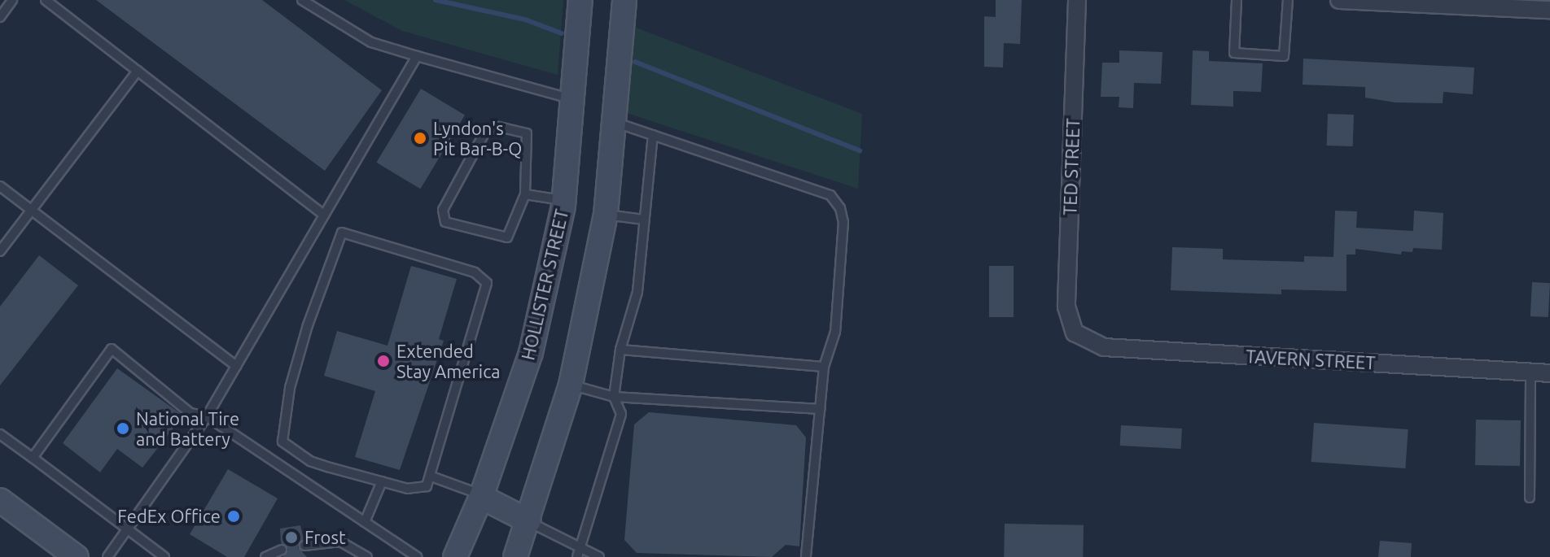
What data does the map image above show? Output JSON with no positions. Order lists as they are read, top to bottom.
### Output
{
  "streets": {
    "main road": ["HOLLISTER STREET"],
    "street": ["TED STREET", "TAVERN STREET"]
  },
  "crossings": [
    ["TED STREET", "TAVERN STREET"]
  ],
  "places": [
    "Lyndon's Pit Bar-B-Q",
    "Extended Stay America",
    "National Tire and Battery",
    "FedEx Office",
    "Frost"
  ]
}
